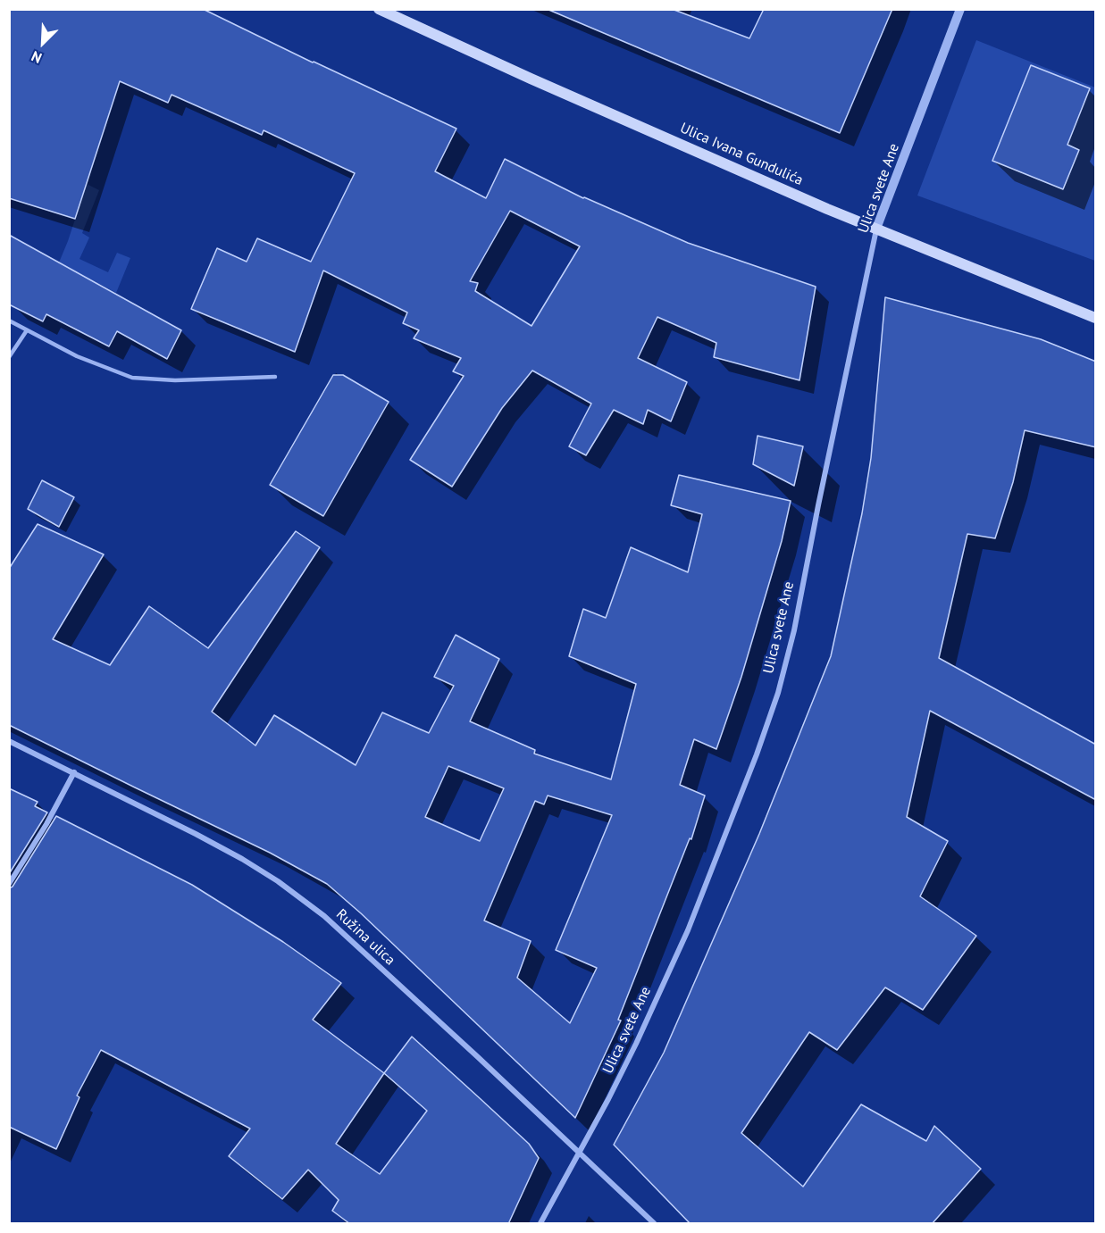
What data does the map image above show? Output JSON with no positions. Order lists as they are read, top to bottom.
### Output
{
  "streets": {
    "main road": ["Ulica Ivana Gundulića"],
    "street": ["Ulica svete Ane", "Ružina ulica"]
  },
  "crossings": [
    ["Ulica Ivana Gundulića", "Ulica svete Ane"],
    ["Ulica svete Ane", "Ružina ulica"]
  ],
  "north": "bottom left"
}
